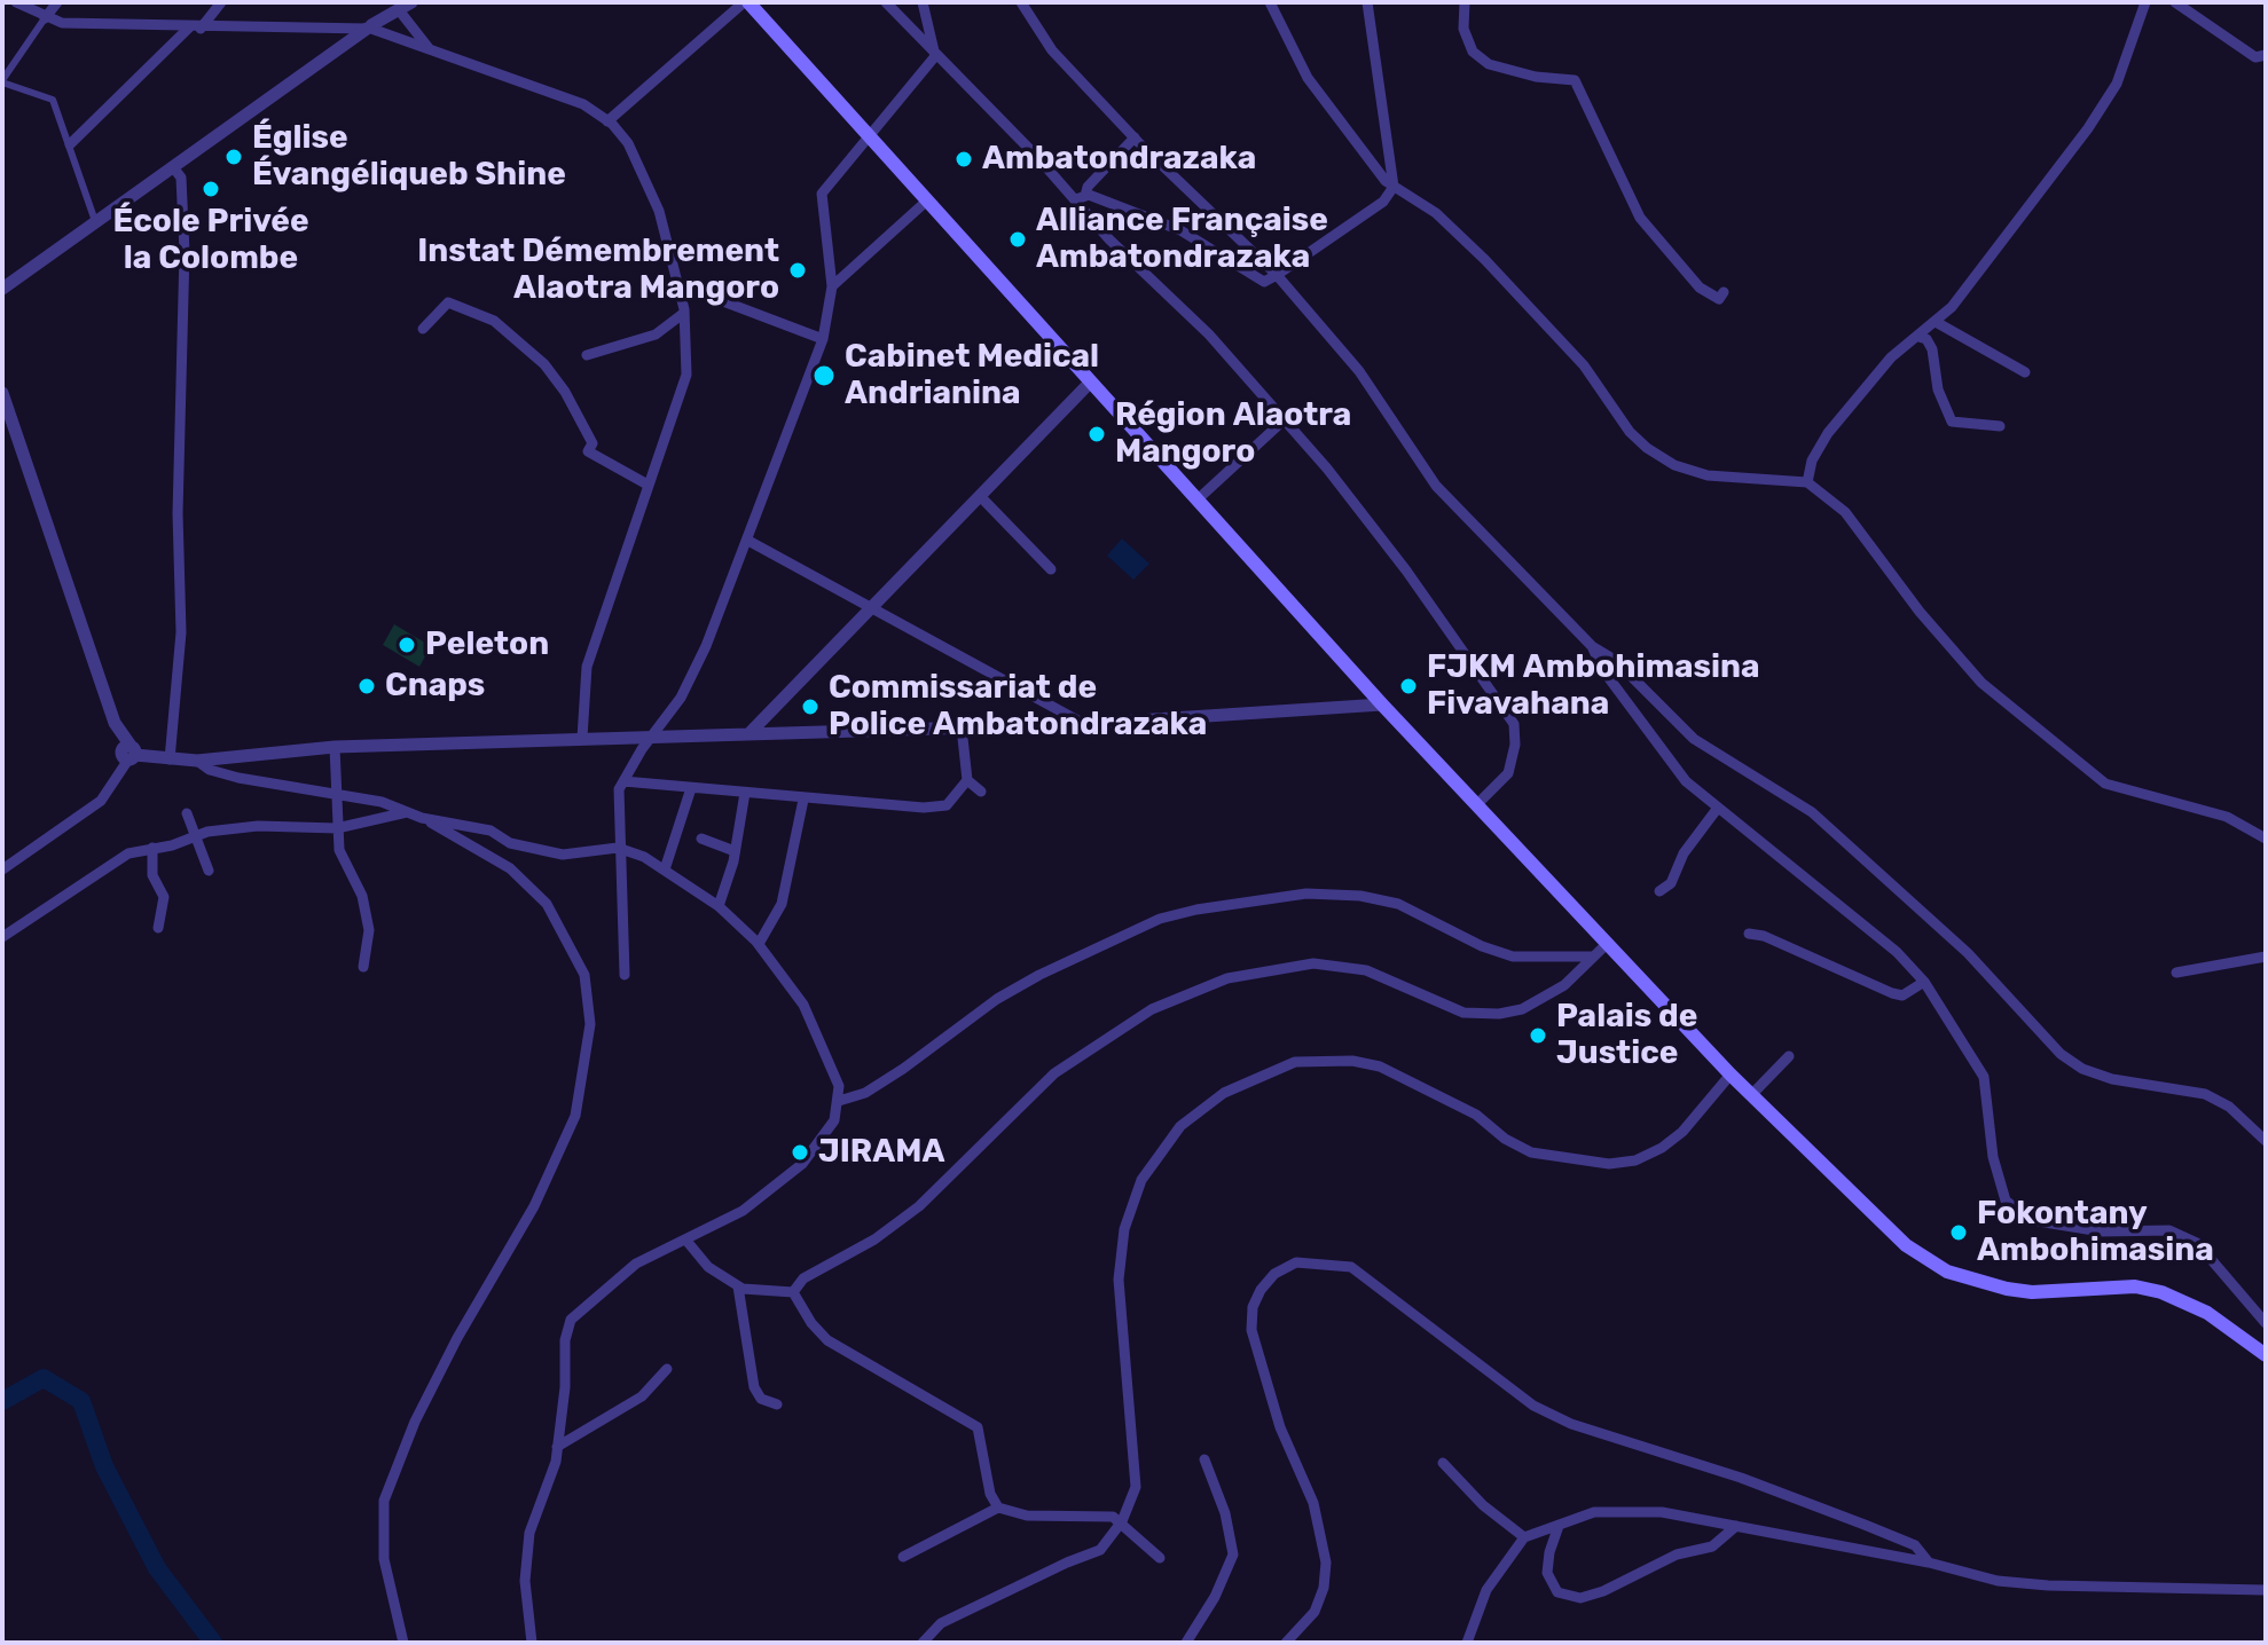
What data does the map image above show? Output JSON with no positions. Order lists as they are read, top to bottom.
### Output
{
  "places": [
    "Église Évangéliqueb Shine",
    "Ambatondrazaka",
    "École Privée la Colombe",
    "Alliance Française Ambatondrazaka",
    "Instat Démembrement Alaotra Mangoro",
    "Cabinet Medical Andrianina",
    "Région Alaotra Mangoro",
    "Peleton",
    "Cnaps",
    "FJKM Ambohimasina Fivavahana",
    "Commissariat de Police Ambatondrazaka",
    "Palais de Justice",
    "JIRAMA",
    "Fokontany Ambohimasina"
  ]
}
